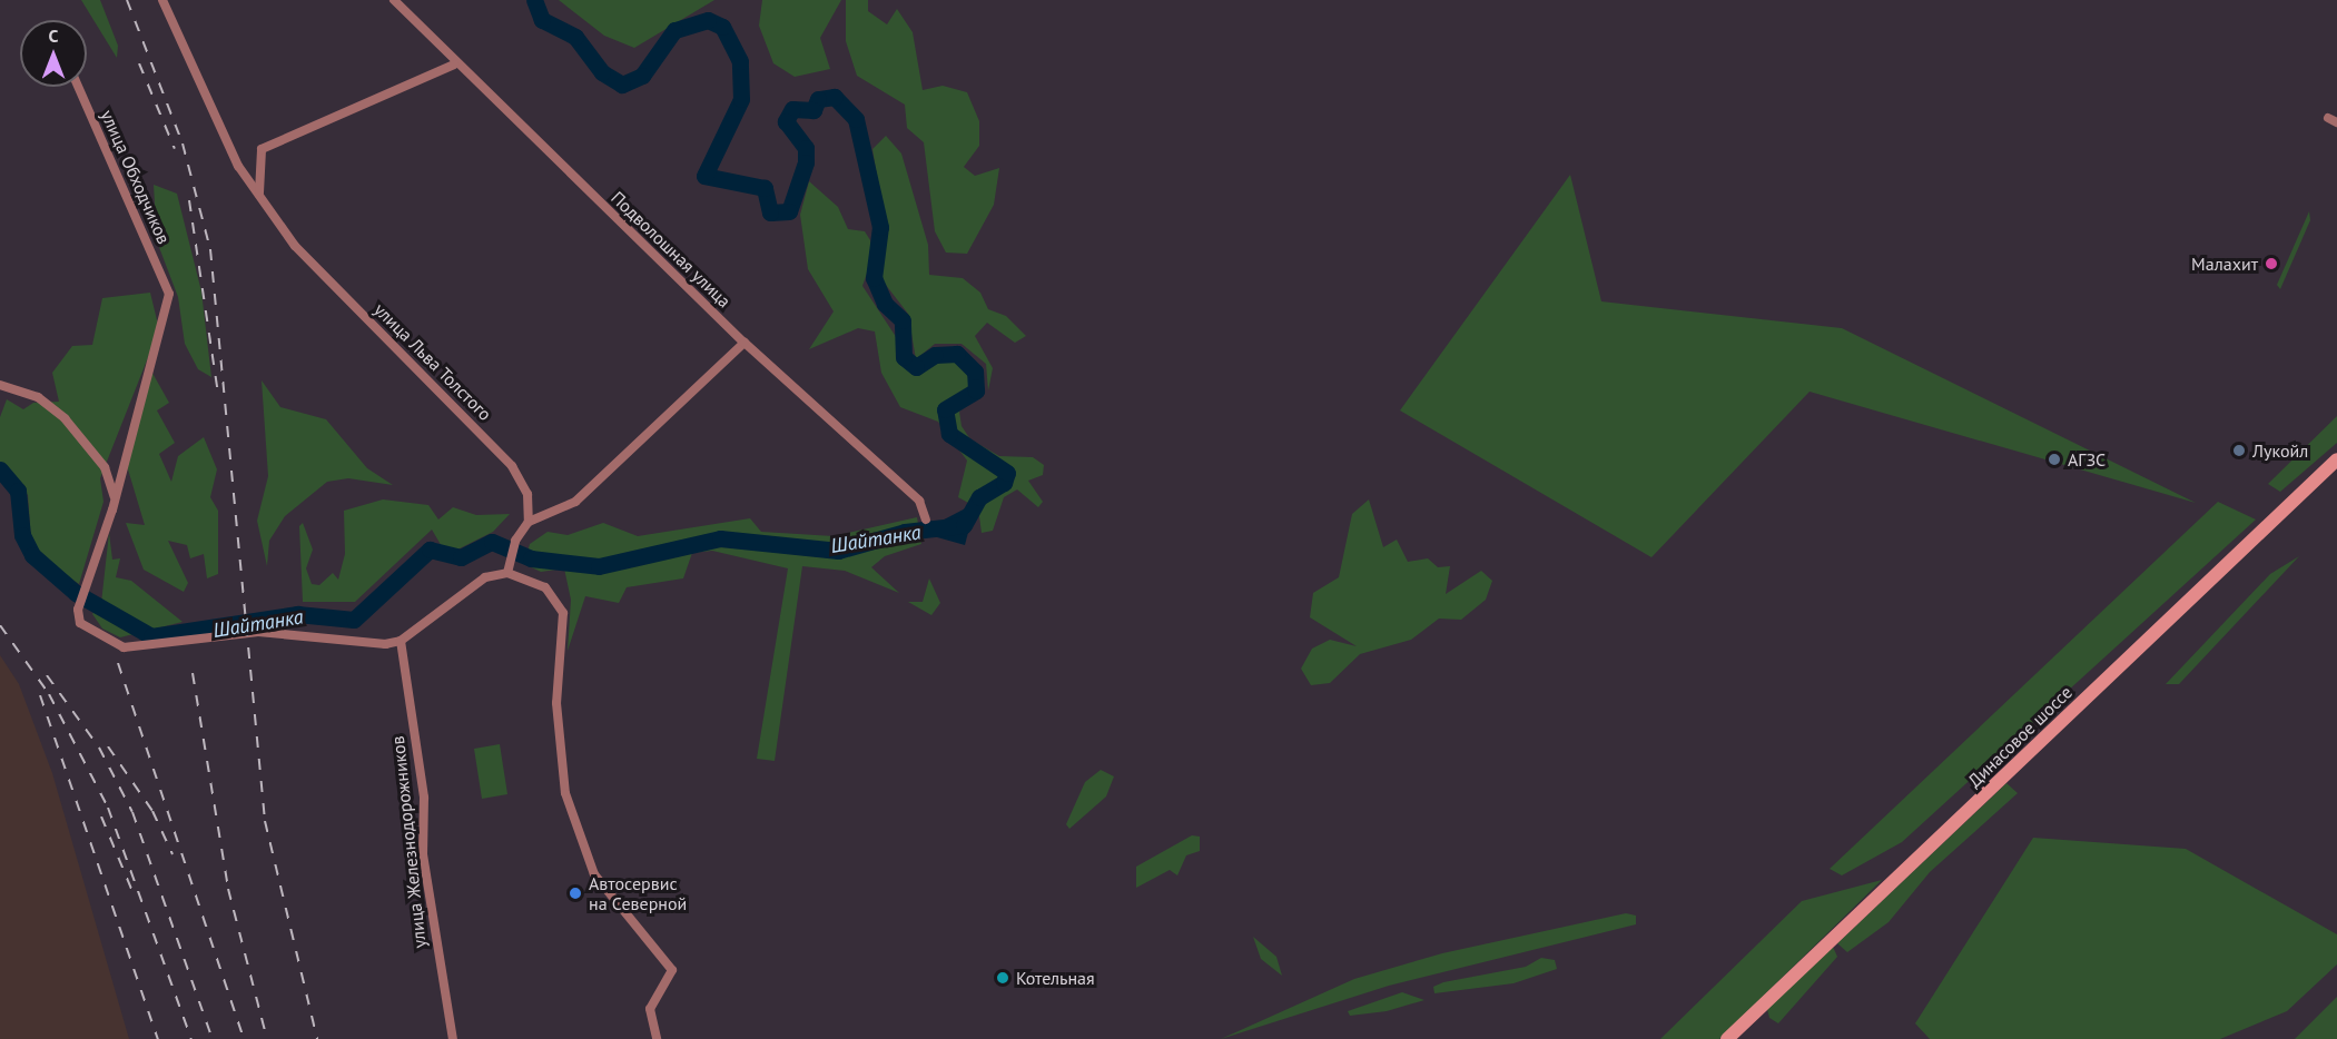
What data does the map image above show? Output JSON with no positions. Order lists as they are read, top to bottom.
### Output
{
  "streets": {
    "street": [
      "улица Обходчиков",
      "Подволошная улица",
      "улица Льва Толстого",
      "Динасовое шоссе",
      "улица Железнодорожников"
    ]
  },
  "water": ["Шайтанка"],
  "places": [
    "Малахит",
    "Лукойл",
    "АГЗС",
    "Автосервис на Северной",
    "Котельная"
  ],
  "north": "top"
}
